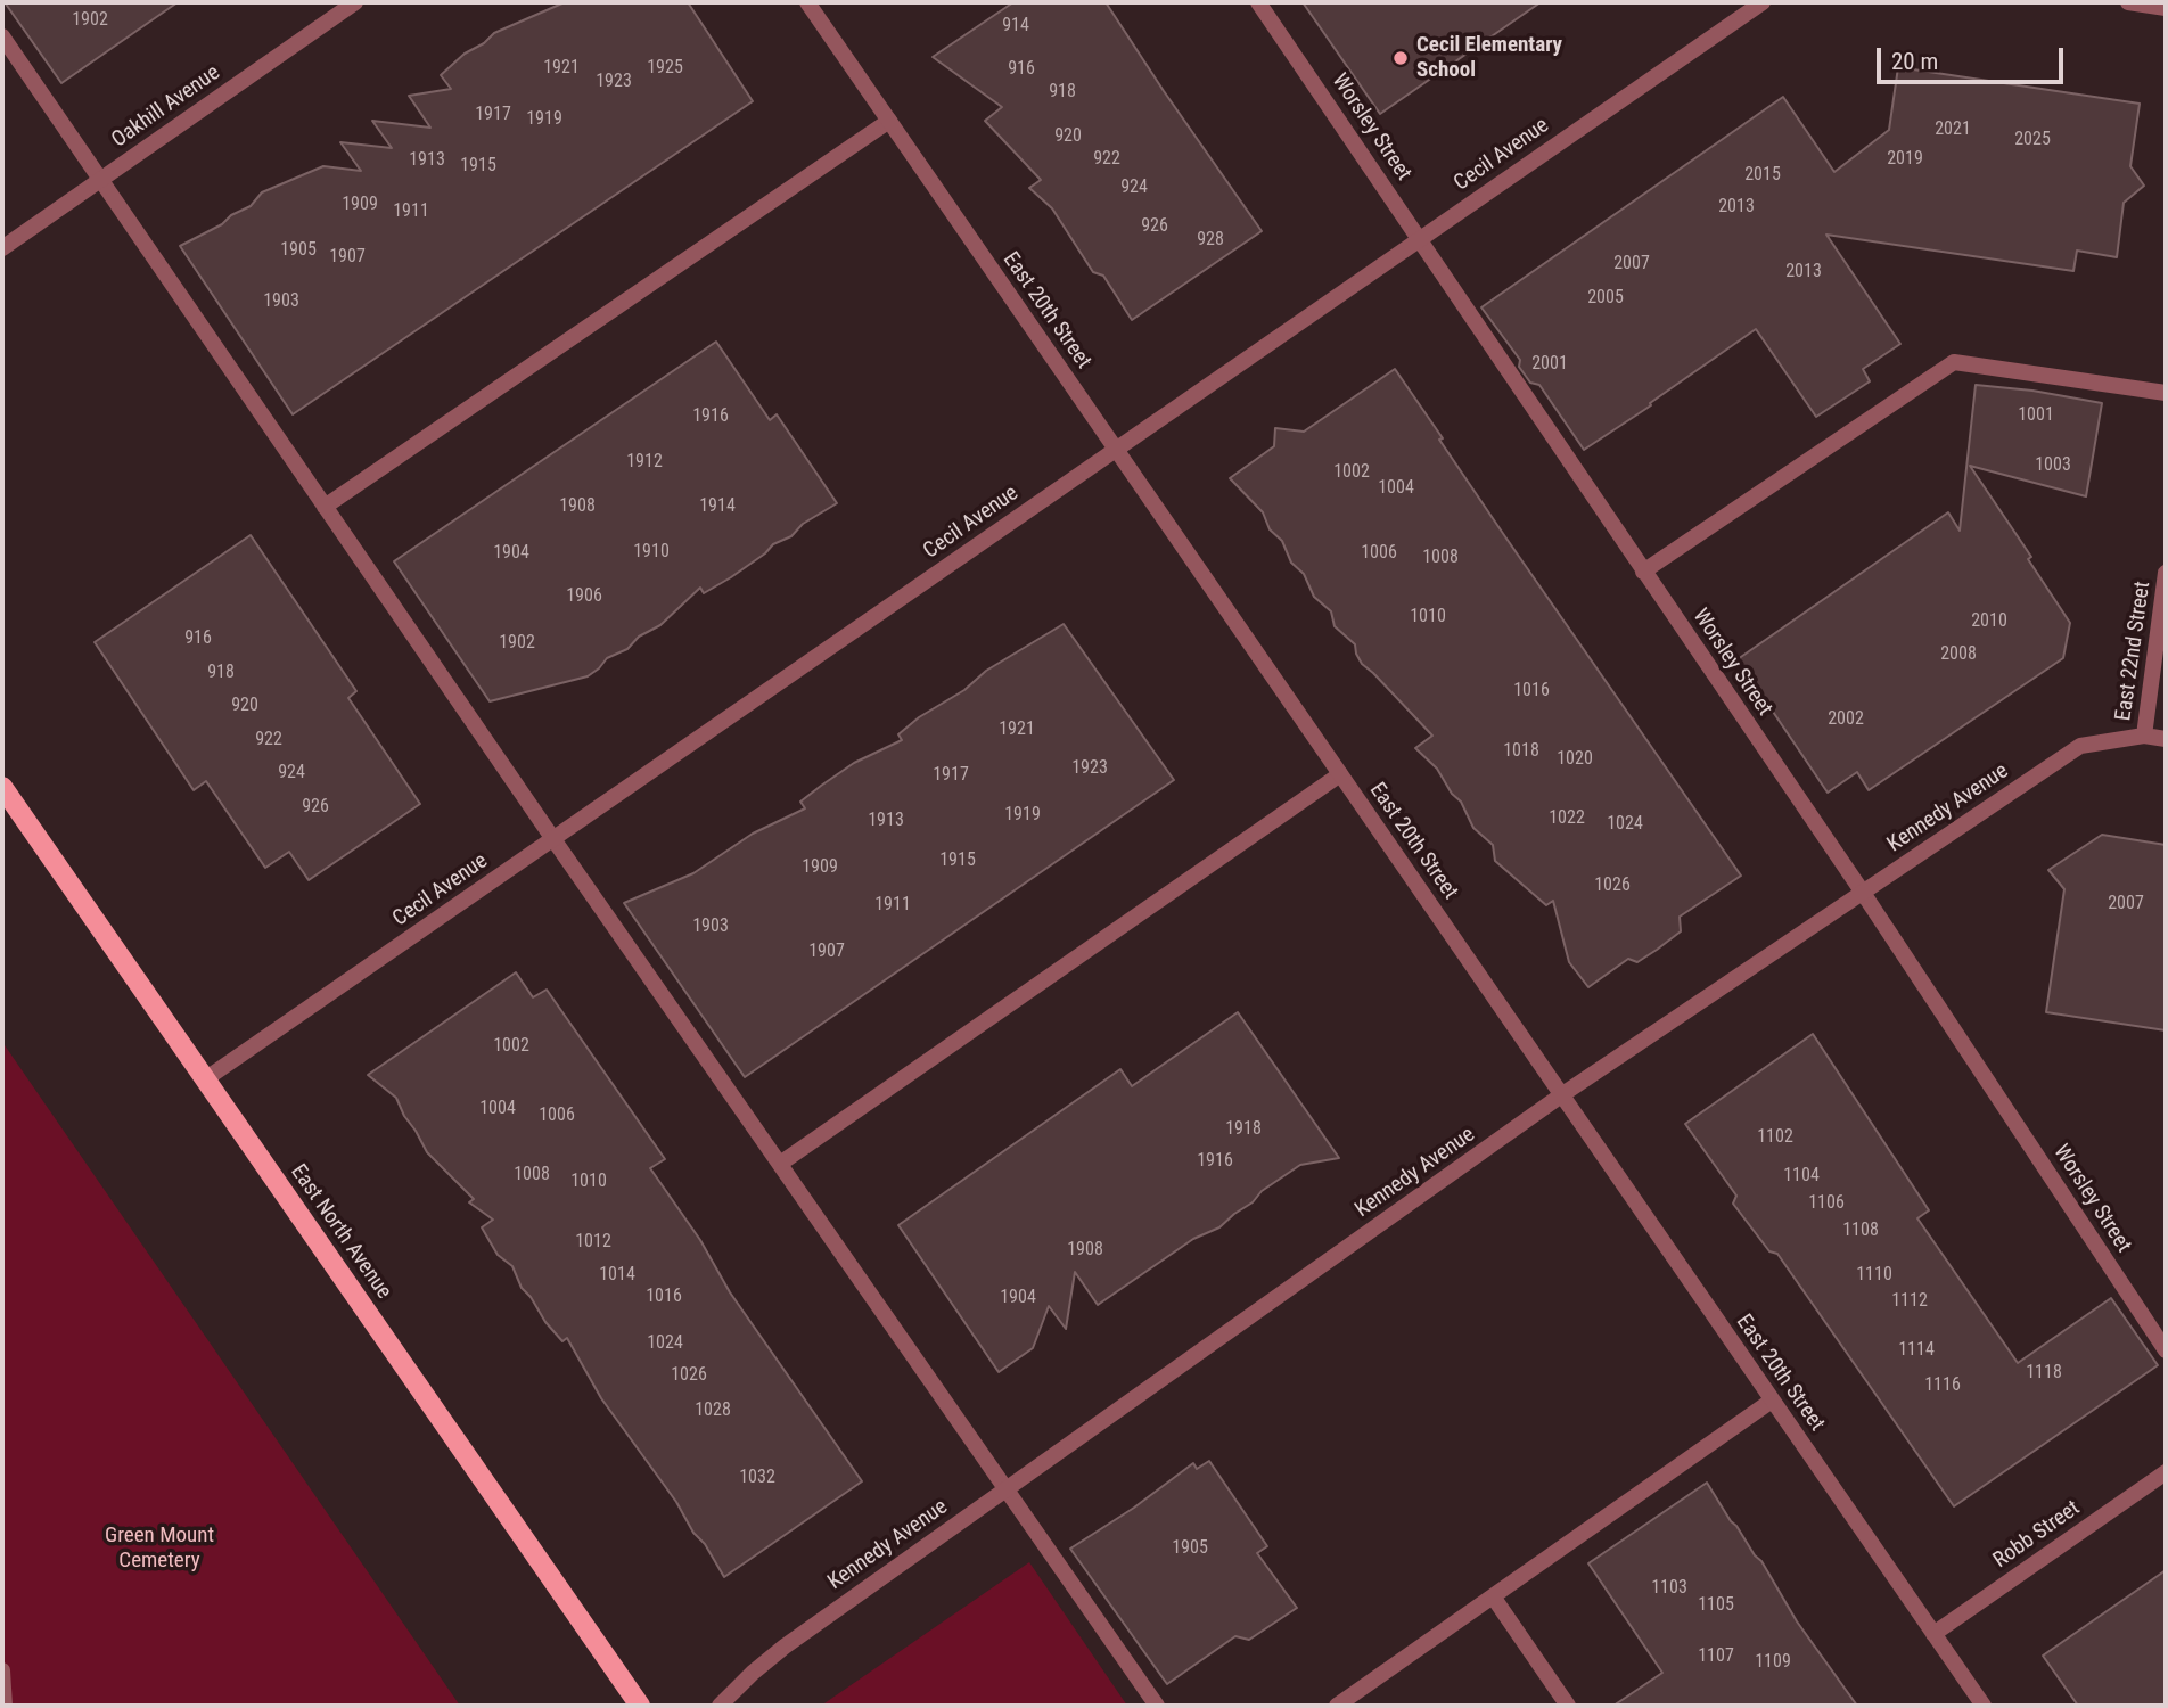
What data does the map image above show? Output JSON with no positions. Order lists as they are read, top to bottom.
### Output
{
  "streets": {
    "main road": ["East North Avenue"],
    "street": [
      "Oakhill Avenue",
      "Worsley Street",
      "Cecil Avenue",
      "East 20th Street",
      "East 22nd Street",
      "Kennedy Avenue",
      "Robb Street"
    ]
  },
  "crossings": [
    ["Worsley Street", "Cecil Avenue"],
    ["Worsley Street", "Kennedy Avenue"],
    ["Cecil Avenue", "East 20th Street"],
    ["Cecil Avenue", "East North Avenue"],
    ["East 20th Street", "Kennedy Avenue"],
    ["East 20th Street", "Robb Street"],
    ["East 22nd Street", "Kennedy Avenue"]
  ],
  "parks": ["Green Mount Cemetery"],
  "places": ["Cecil Elementary School"],
  "house_numbers": [
    "1902",
    "914",
    "1921",
    "1925",
    "916",
    "1923",
    "918",
    "1917",
    "1919",
    "2021",
    "920",
    "2025",
    "922",
    "2019",
    "1913",
    "1915",
    "2015",
    "924",
    "1909",
    "2013",
    "1911",
    "926",
    "928",
    "1905",
    "1907",
    "2007",
    "2013",
    "2005",
    "1903",
    "2001",
    "1001",
    "1916",
    "1912",
    "1003",
    "1002",
    "1004",
    "1908",
    "1914",
    "1910",
    "1904",
    "1006",
    "1008",
    "1906",
    "1010",
    "2010",
    "916",
    "1902",
    "2008",
    "918",
    "1016",
    "920",
    "2002",
    "1921",
    "922",
    "1018",
    "1020",
    "1923",
    "924",
    "1917",
    "926",
    "1919",
    "1022",
    "1913",
    "1024",
    "1915",
    "1909",
    "1026",
    "2007",
    "1911",
    "1903",
    "1907",
    "1002",
    "1004",
    "1006",
    "1918",
    "1102",
    "1916",
    "1008",
    "1104",
    "1010",
    "1106",
    "1108",
    "1012",
    "1908",
    "1014",
    "1110",
    "1016",
    "1904",
    "1112",
    "1024",
    "1114",
    "1118",
    "1026",
    "1116",
    "1028",
    "1032",
    "1905",
    "1103",
    "1105",
    "1107",
    "1109"
  ],
  "scale_bar": "20 m"
}
